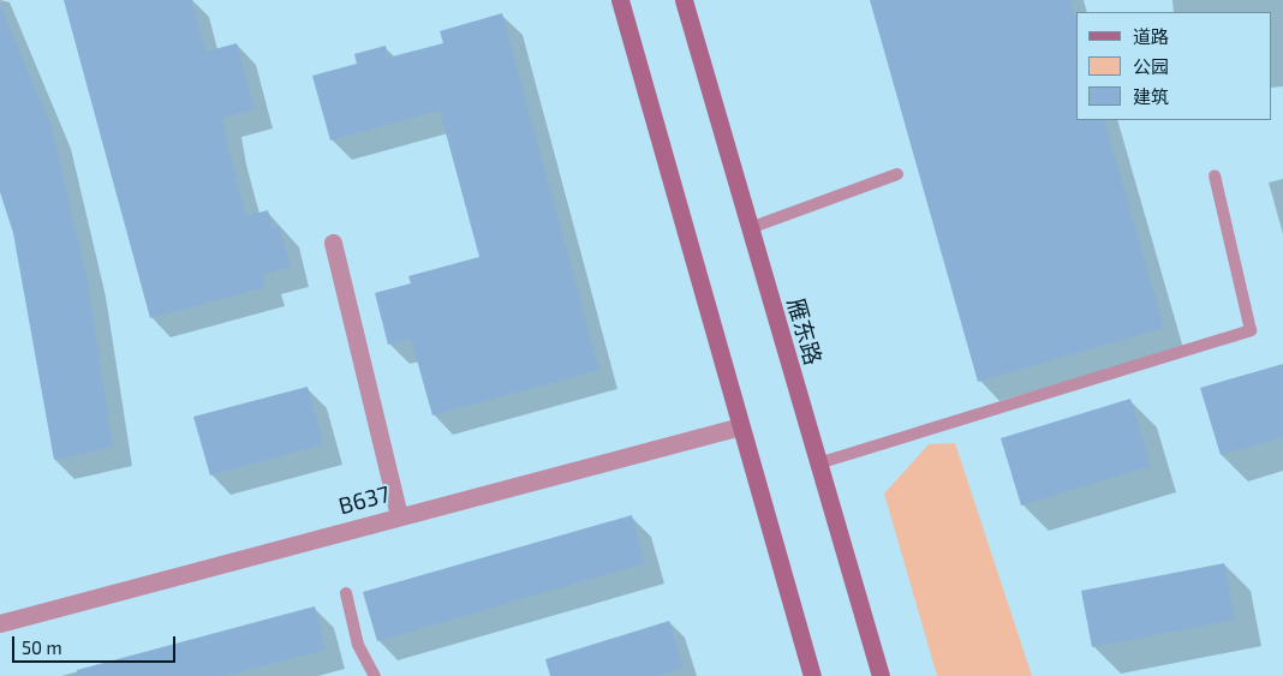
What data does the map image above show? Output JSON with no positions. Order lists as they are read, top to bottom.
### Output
{
  "streets": {
    "main road": ["雁东路"],
    "street": ["B637"]
  },
  "legend": ["道路", "公园", "建筑"],
  "scale_bar": "50 m"
}
